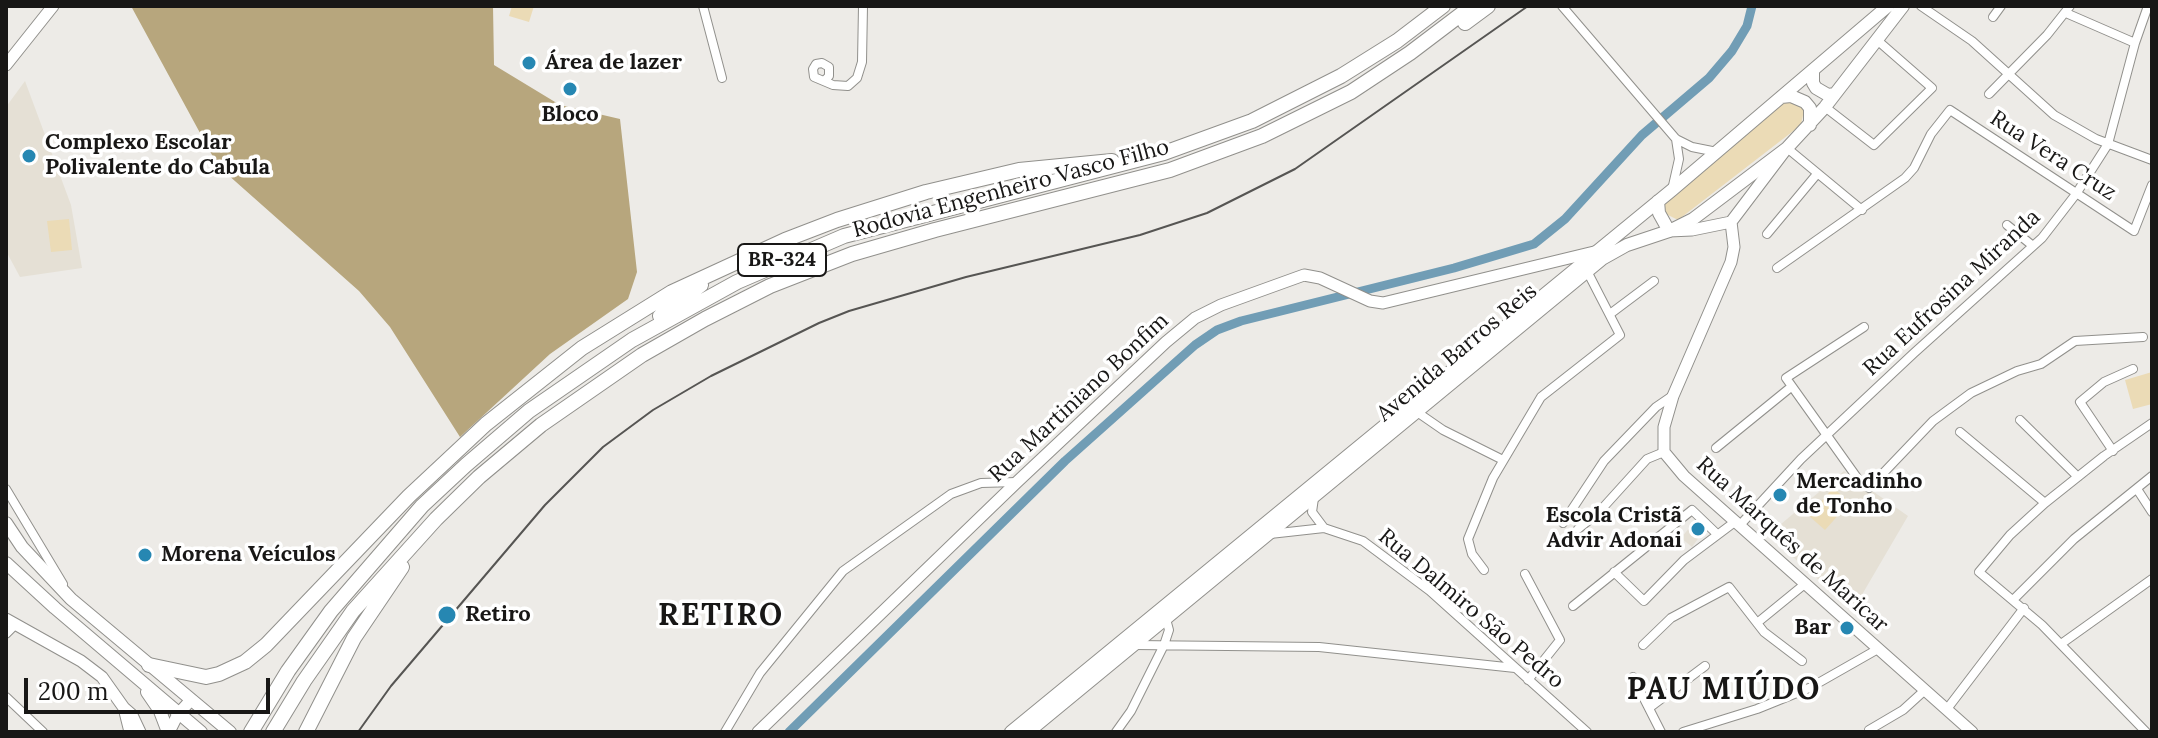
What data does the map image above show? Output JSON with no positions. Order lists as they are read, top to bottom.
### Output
{
  "streets": {
    "highway": ["Rodovia Engenheiro Vasco Filho", "BR-324"],
    "main road": ["Avenida Barros Reis"],
    "street": [
      "Rua Vera Cruz",
      "Rua Eufrosina Miranda",
      "Rua Martiniano Bonfim",
      "Rua Marquês de Maricar",
      "Rua Dalmiro São Pedro"
    ]
  },
  "crossings": [
    ["Rua Vera Cruz", "Rua Eufrosina Miranda"],
    ["Rua Eufrosina Miranda", "Rua Marquês de Maricar"],
    ["Avenida Barros Reis", "Rua Martiniano Bonfim"],
    ["Avenida Barros Reis", "Rua Dalmiro São Pedro"]
  ],
  "districts": ["RETIRO", "PAU MIÚDO"],
  "places": [
    "Área de lazer",
    "Bloco",
    "Complexo Escolar Polivalente do Cabula",
    "Mercadinho de Tonho",
    "Escola Cristã Advir Adonai",
    "Morena Veículos",
    "Retiro",
    "Bar"
  ],
  "scale_bar": "200 m"
}
